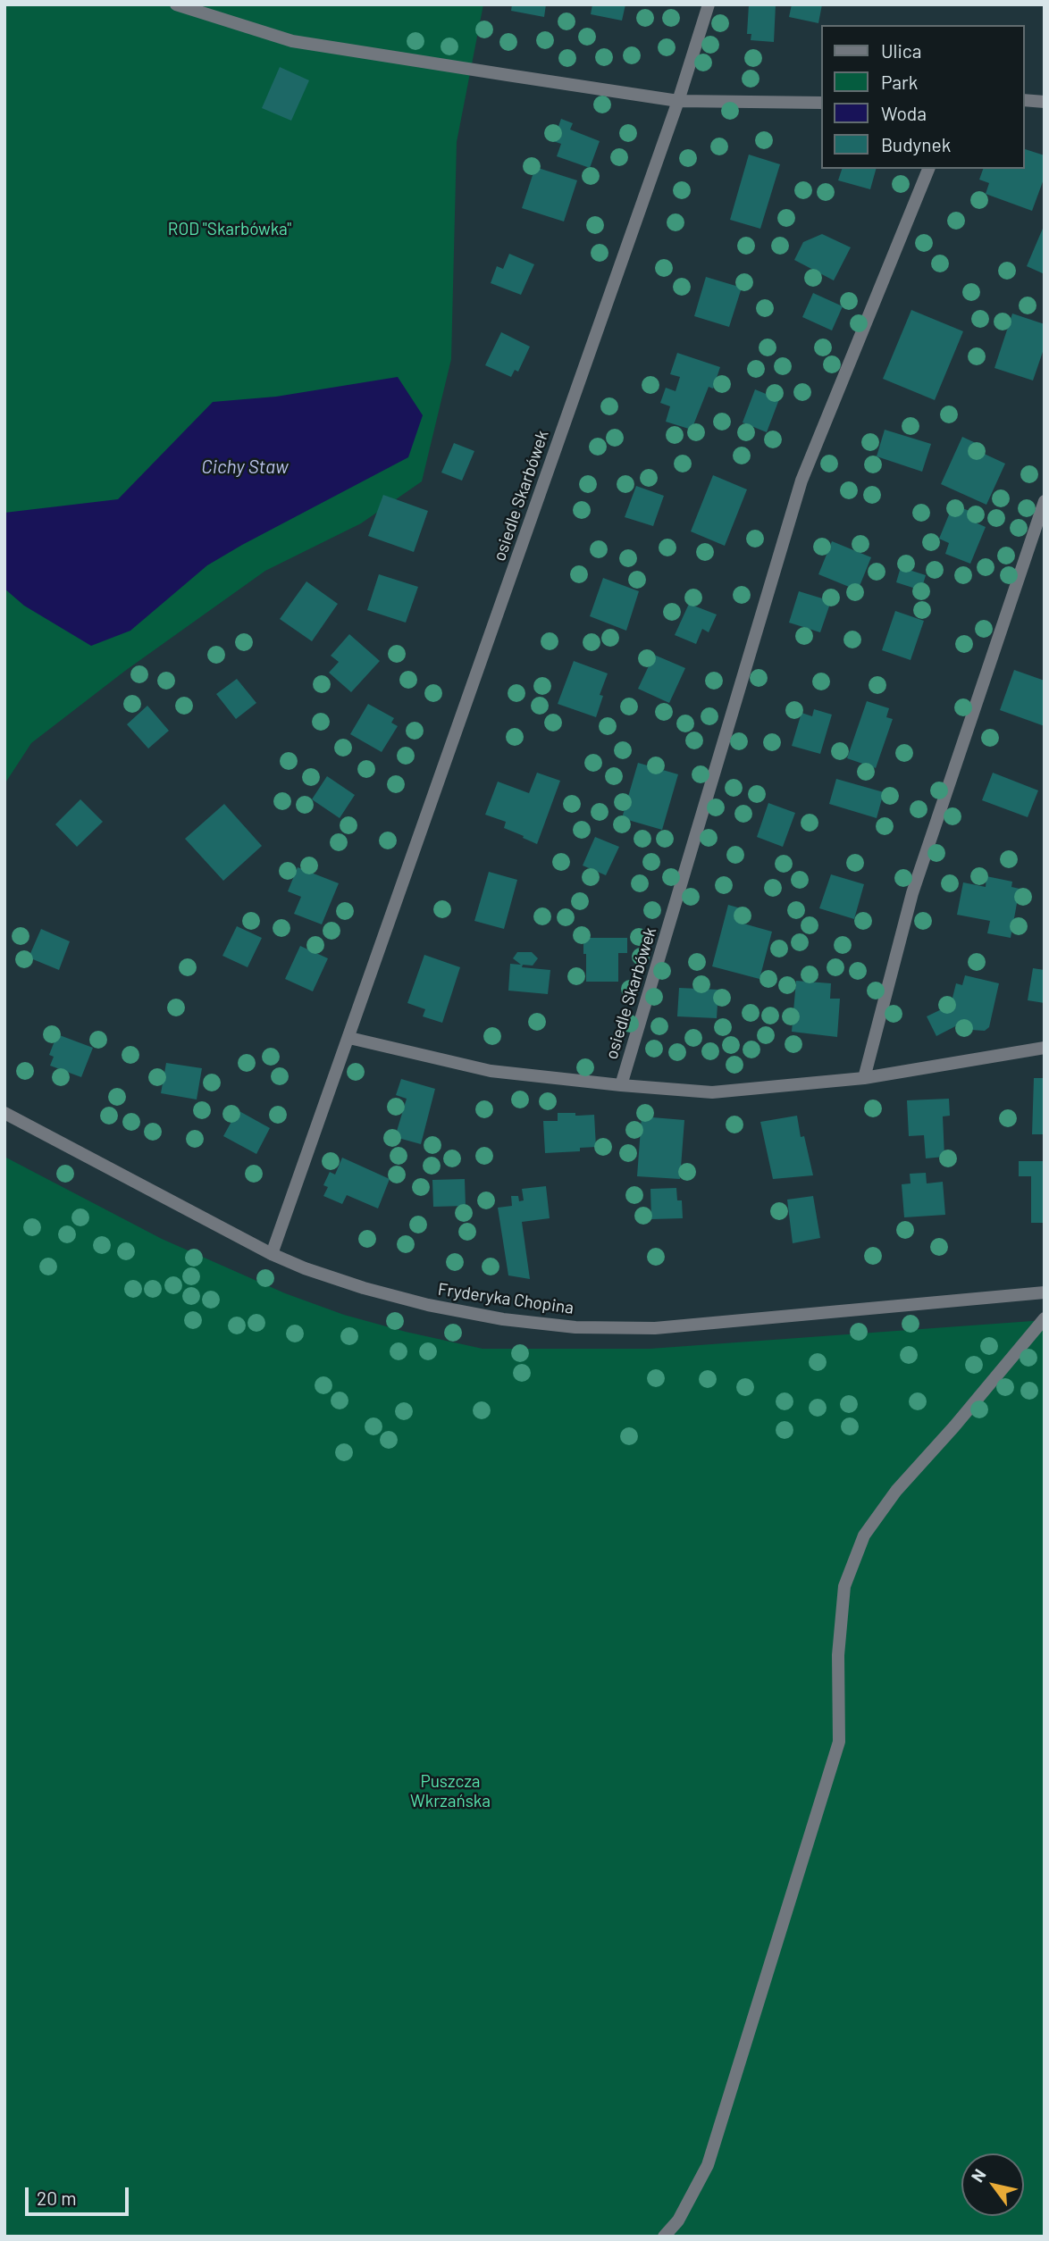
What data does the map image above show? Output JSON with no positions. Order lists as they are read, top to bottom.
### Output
{
  "streets": {
    "street": ["osiedle Skarbówek", "Fryderyka Chopina"]
  },
  "crossings": [
    ["osiedle Skarbówek", "Fryderyka Chopina"]
  ],
  "water": ["Cichy Staw"],
  "parks": ["ROD \"Skarbówka\"", "Puszcza Wkrzańska"],
  "legend": [
    "Ulica",
    "Park",
    "Woda",
    "Budynek"
  ],
  "scale_bar": "20 m",
  "north": "top left"
}
